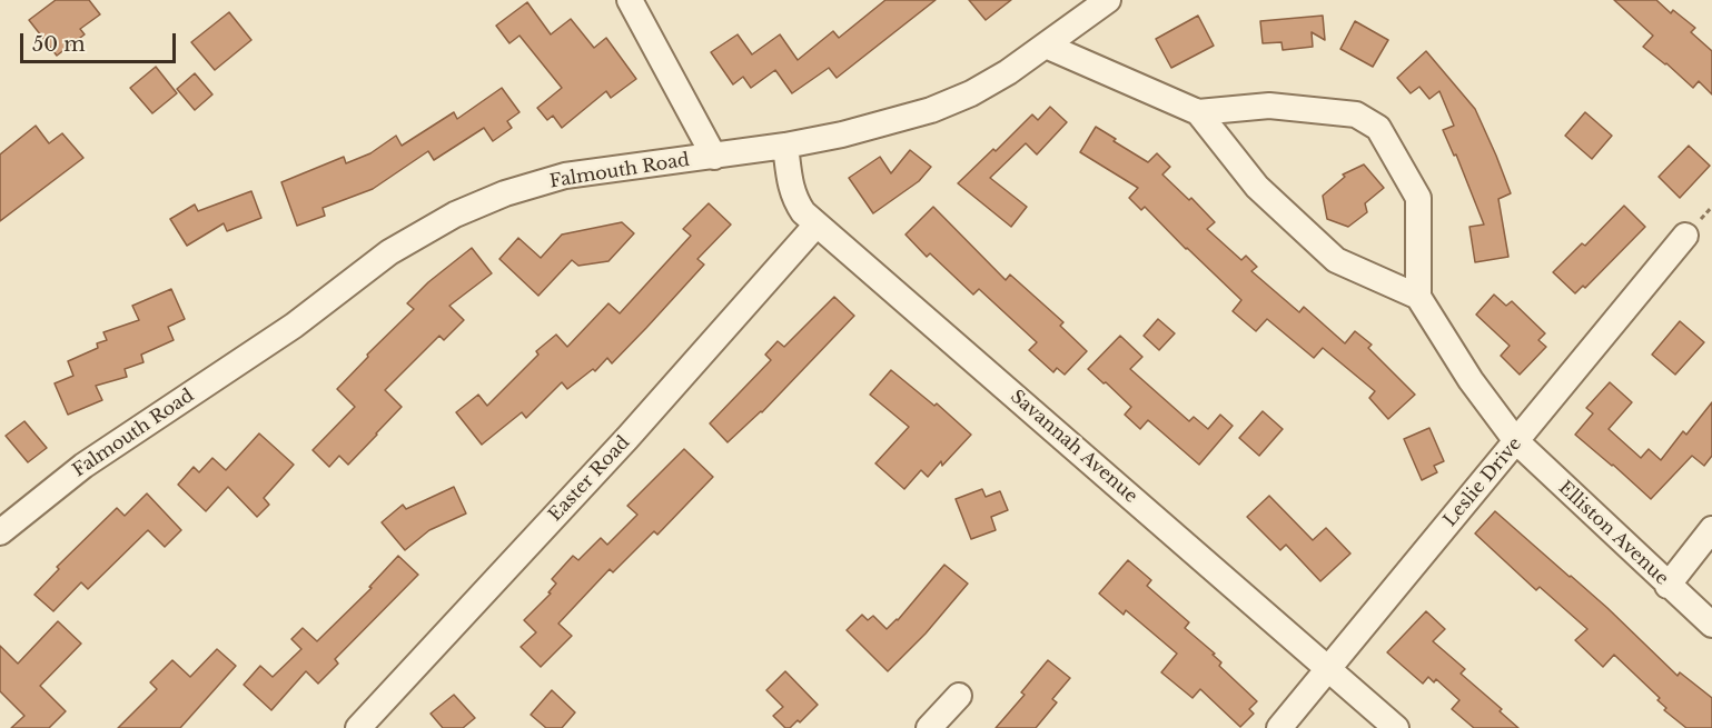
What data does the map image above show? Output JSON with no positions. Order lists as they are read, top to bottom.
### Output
{
  "streets": {
    "street": [
      "Falmouth Road",
      "Savannah Avenue",
      "Easter Road",
      "Leslie Drive",
      "Elliston Avenue"
    ]
  },
  "crossings": [
    ["Falmouth Road", "Savannah Avenue"],
    ["Savannah Avenue", "Easter Road"],
    ["Savannah Avenue", "Leslie Drive"],
    ["Leslie Drive", "Elliston Avenue"]
  ],
  "scale_bar": "50 m"
}
